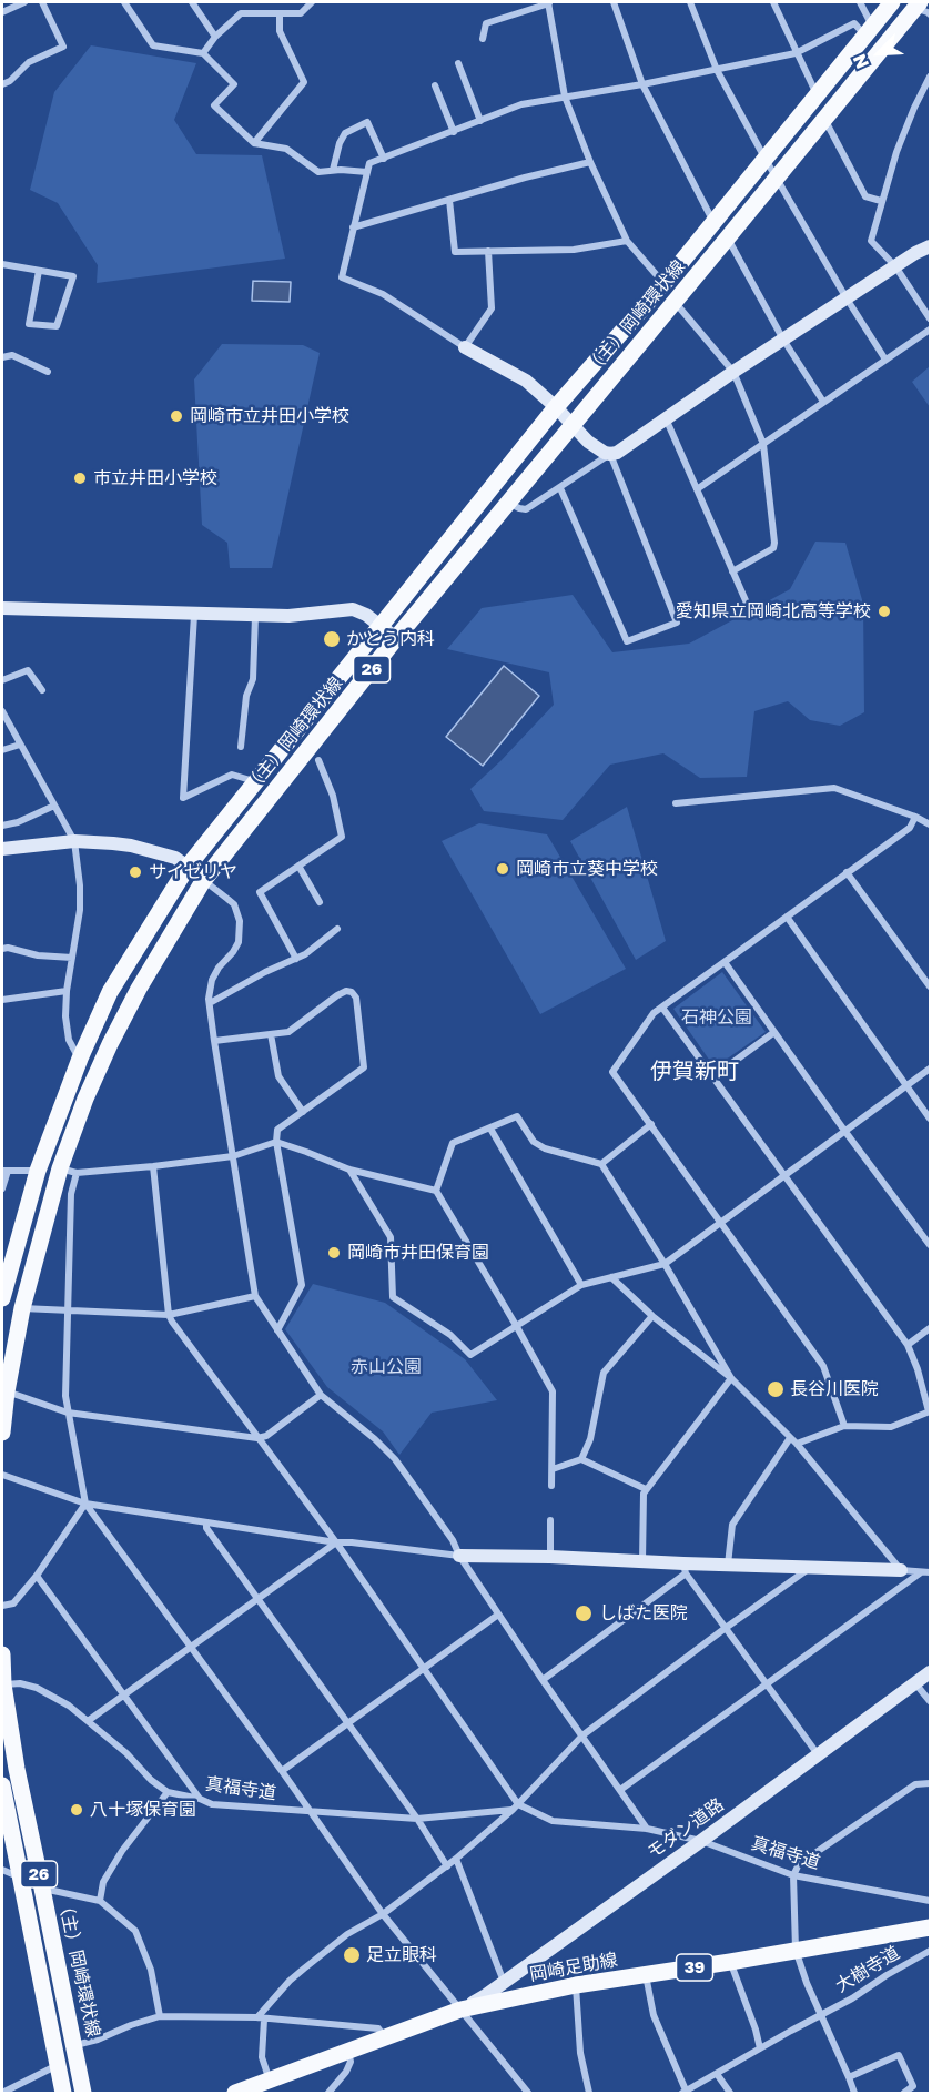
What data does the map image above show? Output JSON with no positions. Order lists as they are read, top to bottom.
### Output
{
  "streets": {
    "main road": [
      "（主）岡崎環状線",
      "26",
      "岡崎足助線",
      "39"
    ],
    "street": ["真福寺道", "モダン道路", "大樹寺道"]
  },
  "crossings": [
    ["（主）岡崎環状線", "真福寺道"],
    ["真福寺道", "モダン道路"],
    ["モダン道路", "岡崎足助線"]
  ],
  "districts": ["伊賀新町"],
  "parks": ["石神公園", "赤山公園"],
  "places": [
    "岡崎市立井田小学校",
    "市立井田小学校",
    "愛知県立岡崎北高等学校",
    "かとう内科",
    "岡崎市立葵中学校",
    "サイゼリヤ",
    "岡崎市井田保育園",
    "長谷川医院",
    "しばた医院",
    "八十塚保育園",
    "足立眼科"
  ],
  "north": "bottom left"
}
